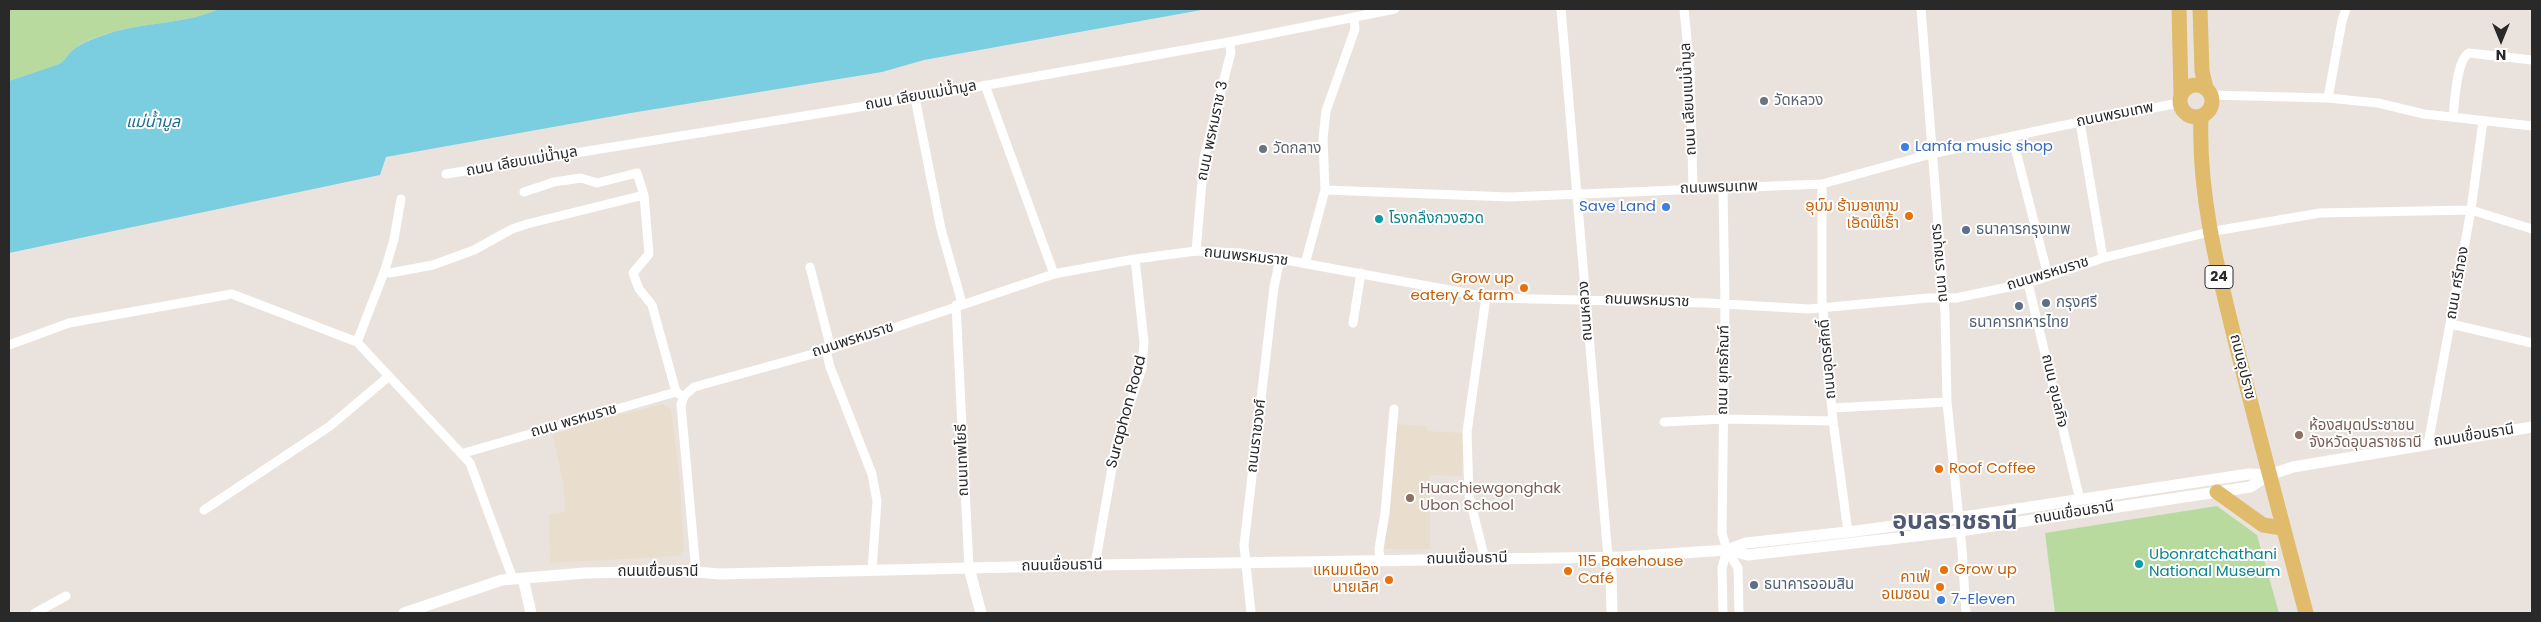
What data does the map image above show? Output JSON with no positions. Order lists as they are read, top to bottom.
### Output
{
  "streets": {
    "main road": ["24", "ถนนอุปราช"],
    "street": [
      "ถนน เลียบแม่น้ำมูล",
      "ถนนพรมเทพ",
      "ถนน พรหมราช 3",
      "ถนนพรหมราช",
      "ถนน ราชบุตร",
      "ถนน ศรีทอง",
      "ถนนหลวง",
      "ถนนอุดรศักดิ์",
      "ถนน ยุทธภัณฑ์",
      "ถนน อุบลกิจ",
      "Suraphon Road",
      "ถนน พรหมราช",
      "ถนนราชวงศ์",
      "ถนนเขื่อนธานี",
      "ถนนเทพโยธี"
    ]
  },
  "crossings": [
    ["ถนน เลียบแม่น้ำมูล", "ถนนพรมเทพ"],
    ["ถนน เลียบแม่น้ำมูล", "ถนน พรหมราช 3"],
    ["ถนน เลียบแม่น้ำมูล", "ถนนเทพโยธี"],
    ["ถนนพรมเทพ", "ถนน ราชบุตร"],
    ["ถนนพรมเทพ", "24"],
    ["ถนนพรมเทพ", "ถนนหลวง"],
    ["ถนนพรมเทพ", "ถนนอุดรศักดิ์"],
    ["ถนนพรมเทพ", "ถนนอุปราช"],
    ["ถนนพรมเทพ", "ถนน ยุทธภัณฑ์"],
    ["ถนน พรหมราช 3", "ถนนพรหมราช"],
    ["ถนนพรหมราช", "ถนน ราชบุตร"],
    ["ถนนพรหมราช", "ถนน ศรีทอง"],
    ["ถนนพรหมราช", "ถนนหลวง"],
    ["ถนนพรหมราช", "ถนนอุดรศักดิ์"],
    ["ถนนพรหมราช", "ถนนอุปราช"],
    ["ถนนพรหมราช", "ถนน ยุทธภัณฑ์"],
    ["ถนนพรหมราช", "ถนน อุบลกิจ"],
    ["ถนนพรหมราช", "Suraphon Road"],
    ["ถนนพรหมราช", "ถนน พรหมราช"],
    ["ถนนพรหมราช", "ถนนราชวงศ์"],
    ["ถนนพรหมราช", "ถนนเทพโยธี"],
    ["ถนน ราชบุตร", "ถนนเขื่อนธานี"],
    ["24", "ถนนอุปราช"],
    ["ถนน ศรีทอง", "ถนนเขื่อนธานี"],
    ["ถนนหลวง", "ถนนเขื่อนธานี"],
    ["ถนนอุดรศักดิ์", "ถนนเขื่อนธานี"],
    ["ถนนอุปราช", "ถนนเขื่อนธานี"],
    ["ถนน ยุทธภัณฑ์", "ถนนเขื่อนธานี"],
    ["ถนน อุบลกิจ", "ถนนเขื่อนธานี"],
    ["Suraphon Road", "ถนนเขื่อนธานี"],
    ["ถนนราชวงศ์", "ถนนเขื่อนธานี"],
    ["ถนนเขื่อนธานี", "ถนนเทพโยธี"]
  ],
  "districts": ["อุบลราชธานี"],
  "water": ["แม่น้ำมูล"],
  "places": [
    "วัดหลวง",
    "Lamfa music shop",
    "วัดกลาง",
    "Save Land",
    "ອຸບົນ ຮ້ານອາຫານ ເອັດພີເຮົ້າ",
    "โรงกลึงกวงฮวด",
    "ธนาคารกรุงเทพ",
    "Grow up eatery & farm",
    "กรุงศรี",
    "ธนาคารทหารไทย",
    "ห้องสมุดประชาชน จังหวัดอุบลราชธานี",
    "Roof Coffee",
    "Huachiewgonghak Ubon School",
    "Ubonratchathani National Museum",
    "Grow up",
    "115 Bakehouse Café",
    "แหนมเนือง นายเลิศ",
    "ธนาคารออมสิน",
    "คาเฟ่ อเมซอน",
    "7-Eleven"
  ],
  "north": "bottom"
}
